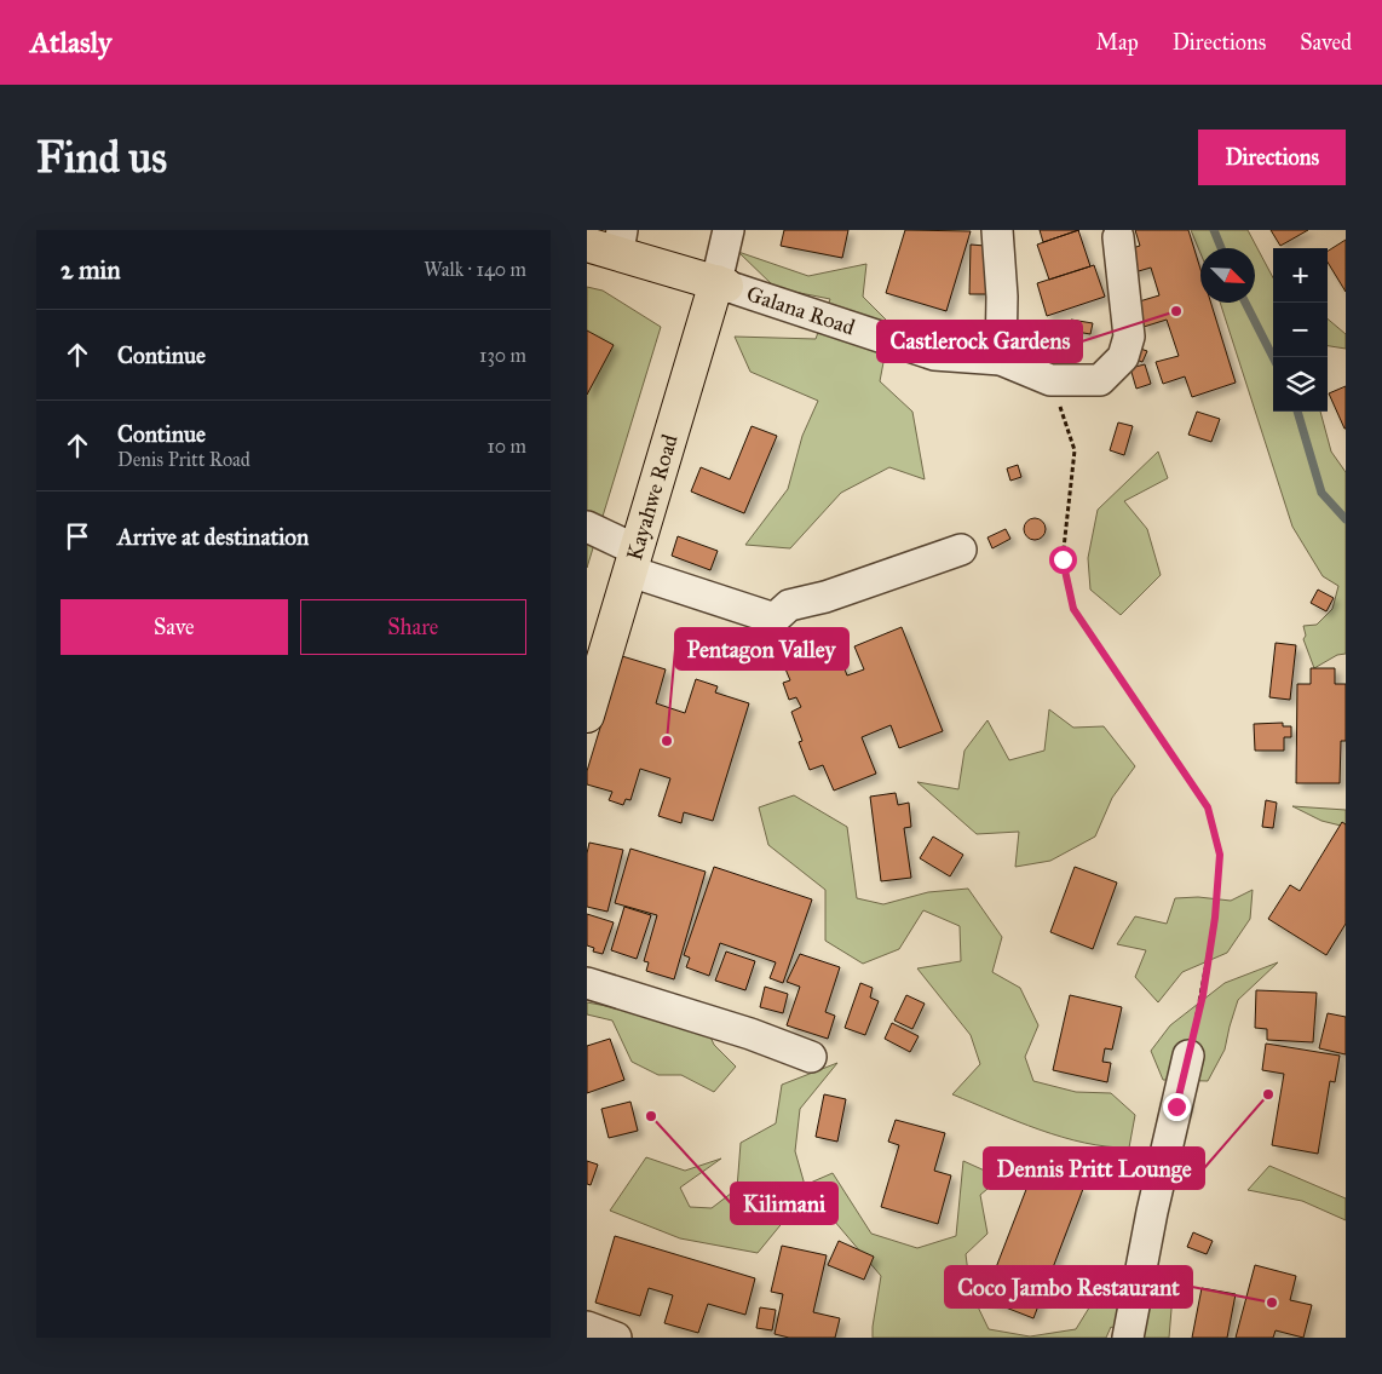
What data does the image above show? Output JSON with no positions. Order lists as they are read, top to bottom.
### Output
{
  "streets": {
    "main road": ["Galana Road", "Kayahwe Road"]
  },
  "crossings": [
    ["Galana Road", "Kayahwe Road"]
  ],
  "places": [
    "Castlerock Gardens",
    "Pentagon Valley",
    "Dennis Pritt Lounge",
    "Kilimani",
    "Coco Jambo Restaurant"
  ],
  "north": "bottom right",
  "page": {
    "header": "Atlasly",
    "nav": ["Map", "Directions", "Saved"],
    "buttons": [
      "Directions",
      ["Save", "Share"]
    ],
    "title": "Find us",
    "heading": ["2 min", "Walk · 140 m"],
    "map_buttons": ["+", "−"],
    "list": [
      ["Continue", "130 m"],
      ["Continue", "Denis Pritt Road", "10 m"],
      "Arrive at destination"
    ]
  }
}
